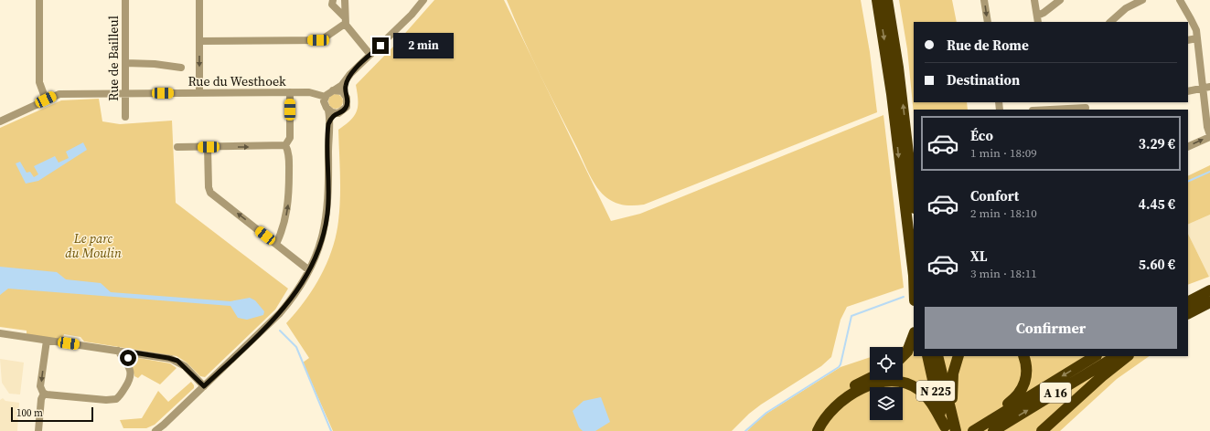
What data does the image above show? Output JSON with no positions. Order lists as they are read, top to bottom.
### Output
{
  "streets": {
    "highway": ["N 225", "A 16"],
    "street": ["Rue de Bailleul", "Rue du Westhoek"]
  },
  "crossings": [
    ["Rue de Bailleul", "Rue du Westhoek"]
  ],
  "parks": ["Le parc du Moulin"],
  "scale_bar": "100 m",
  "page": {
    "banner": ["Rue de Rome", "Destination"],
    "bubble": "2 min",
    "list": [
      {
        "name": "Éco",
        "note": "1 min · 18:09",
        "value": "3.29 €"
      },
      {
        "name": "Confort",
        "note": "2 min · 18:10",
        "value": "4.45 €"
      },
      {
        "name": "XL",
        "note": "3 min · 18:11",
        "value": "5.60 €"
      }
    ],
    "buttons": "Confirmer",
    "scale": "100 m"
  }
}
